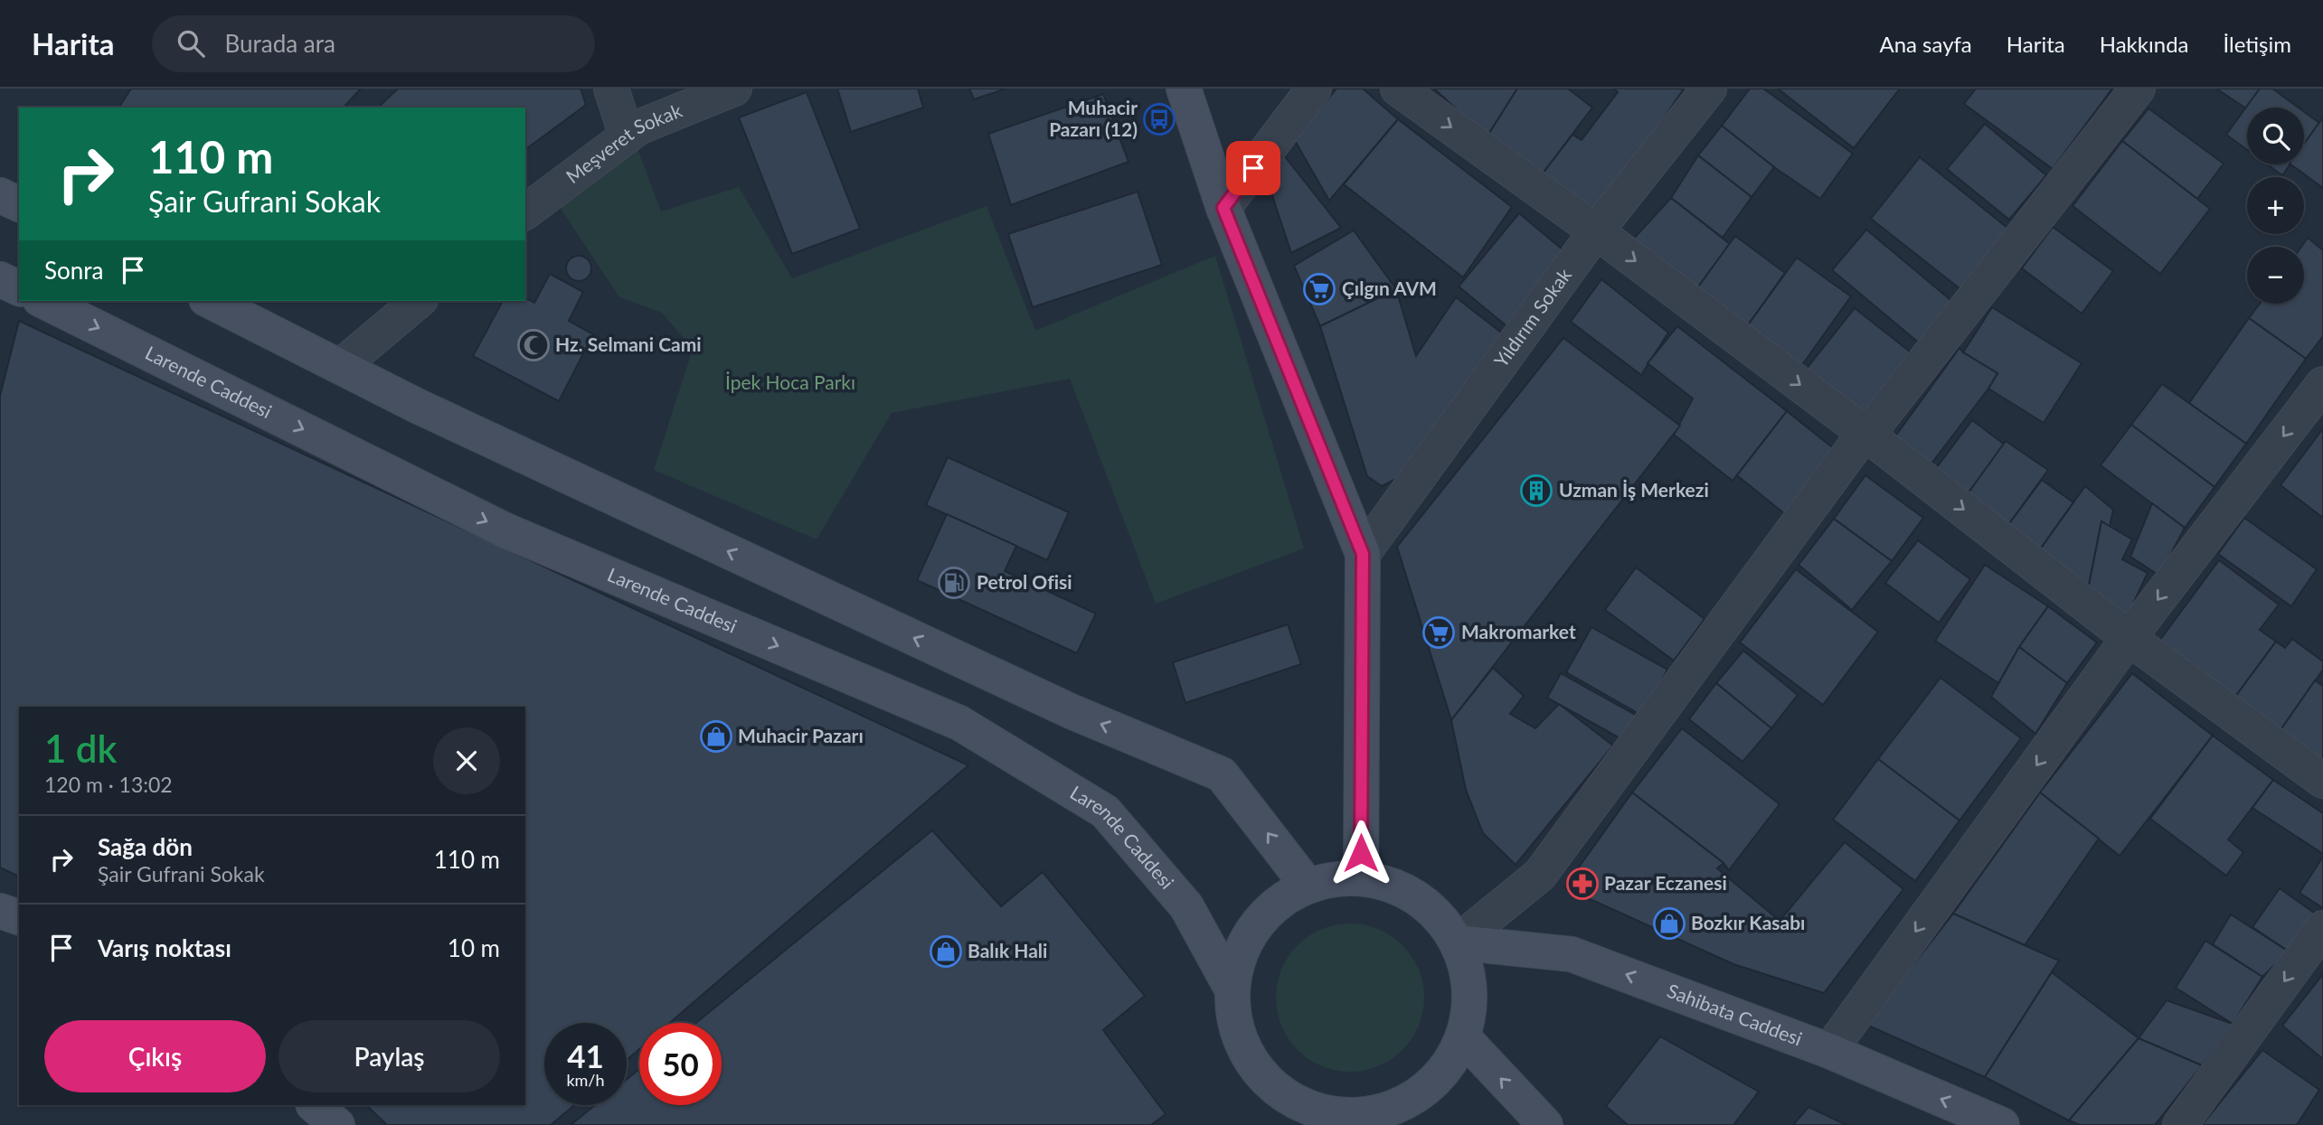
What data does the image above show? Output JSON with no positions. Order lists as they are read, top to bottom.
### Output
{
  "streets": {
    "main road": ["Larende Caddesi", "Sahibata Caddesi"],
    "street": ["Meşveret Sokak", "Yıldırım Sokak"]
  },
  "one_way": ["Sahibata Caddesi"],
  "parks": ["İpek Hoca Parkı"],
  "places": {
    "bus stop": ["Muhacir Pazarı (12)"],
    "supermarket": ["Çılgın AVM", "Makromarket"],
    "mosque": ["Hz. Selmani Cami"],
    "building": ["Uzman İş Merkezi"],
    "fuel station": ["Petrol Ofisi"],
    "shop": ["Muhacir Pazarı", "Bozkır Kasabı", "Balık Hali"],
    "pharmacy": ["Pazar Eczanesi"]
  },
  "page": {
    "header": "Harita",
    "search": "Burada ara",
    "nav": [
      "Ana sayfa",
      "Harita",
      "Hakkında",
      "İletişim"
    ],
    "map_buttons": ["+", "−"],
    "turn": ["110 m", "Şair Gufrani Sokak"],
    "then": "Sonra",
    "heading": ["1 dk", "120 m · 13:02"],
    "list": [
      {
        "name": "Sağa dön",
        "note": "Şair Gufrani Sokak",
        "value": "110 m"
      },
      {
        "name": "Varış noktası",
        "value": "10 m"
      }
    ],
    "buttons": ["Çıkış", "Paylaş"],
    "speed": "41 km/h",
    "limit": "50"
  }
}
